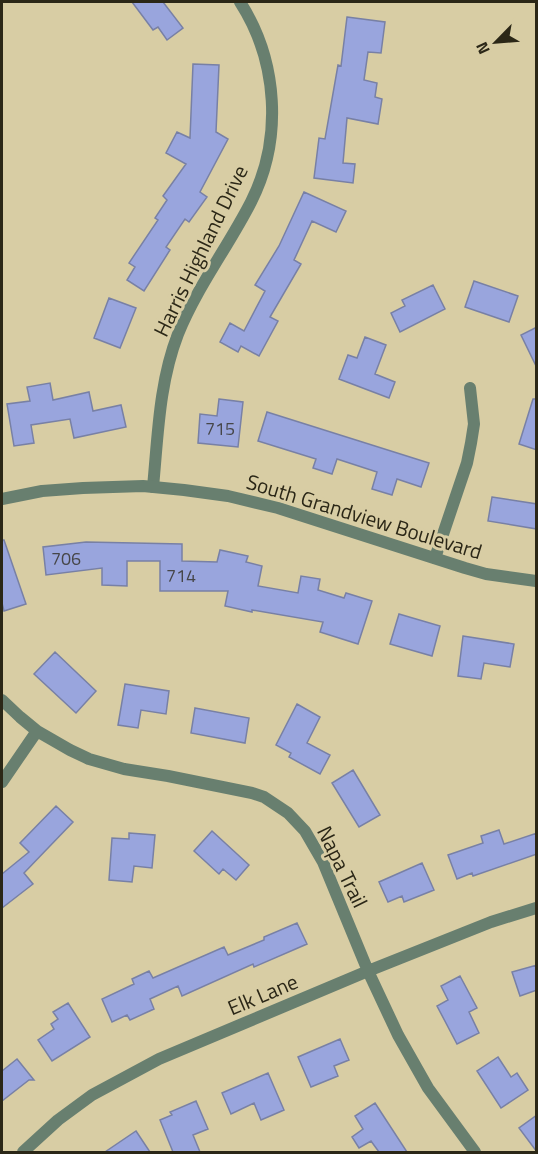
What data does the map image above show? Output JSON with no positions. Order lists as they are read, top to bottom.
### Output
{
  "streets": {
    "street": [
      "Harris Highland Drive",
      "South Grandview Boulevard",
      "Napa Trail",
      "Elk Lane"
    ]
  },
  "crossings": [
    ["Harris Highland Drive", "South Grandview Boulevard"],
    ["Napa Trail", "Elk Lane"]
  ],
  "house_numbers": ["715", "706", "714"],
  "north": "bottom left"
}
